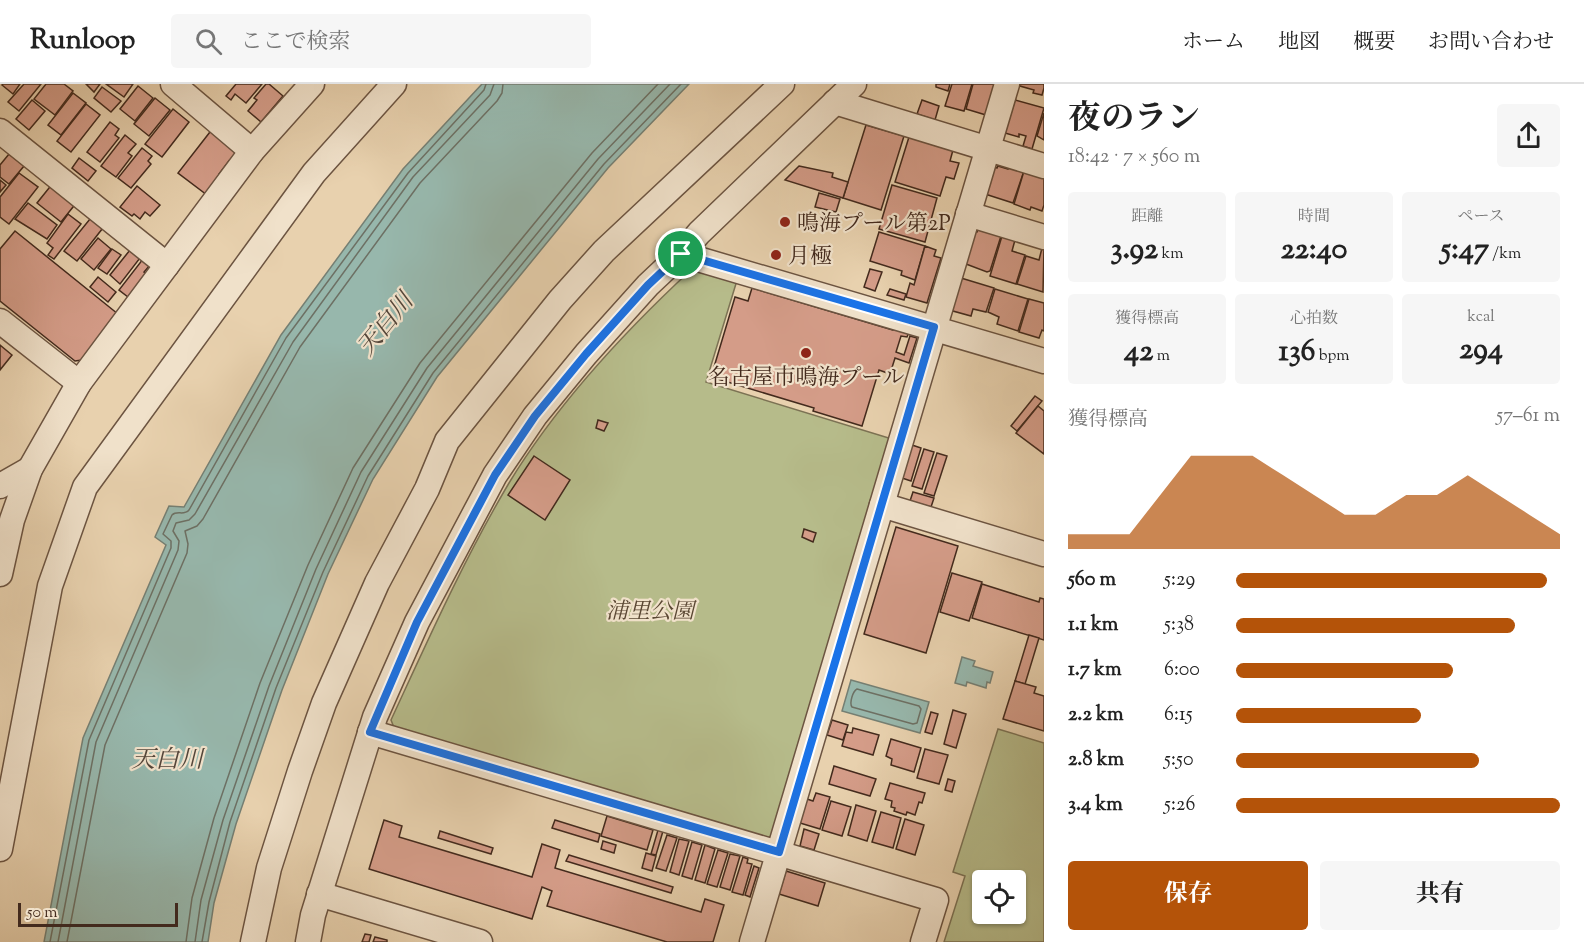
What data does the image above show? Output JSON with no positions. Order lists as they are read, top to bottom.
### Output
{
  "water": ["天白川"],
  "parks": ["浦里公園"],
  "places": ["鳴海プール第2P", "月極", "名古屋市鳴海プール"],
  "scale_bar": "50 m",
  "page": {
    "header": "Runloop",
    "search": "ここで検索",
    "nav": [
      "ホーム",
      "地図",
      "概要",
      "お問い合わせ"
    ],
    "heading": ["夜のラン", "18:42 · 7 × 560 m"],
    "stats": [
      ["距離", "3.92 km"],
      ["時間", "22:40"],
      ["ペース", "5:47 /km"],
      ["獲得標高", "42 m"],
      ["心拍数", "136 bpm"],
      ["kcal", "294"]
    ],
    "chart": ["獲得標高", "57–61 m"],
    "list": [
      {
        "name": "560 m",
        "note": "5:29"
      },
      {
        "name": "1.1 km",
        "note": "5:38"
      },
      {
        "name": "1.7 km",
        "note": "6:00"
      },
      {
        "name": "2.2 km",
        "note": "6:15"
      },
      {
        "name": "2.8 km",
        "note": "5:50"
      },
      {
        "name": "3.4 km",
        "note": "5:26"
      }
    ],
    "buttons": ["保存", "共有"],
    "scale": "50 m"
  }
}
